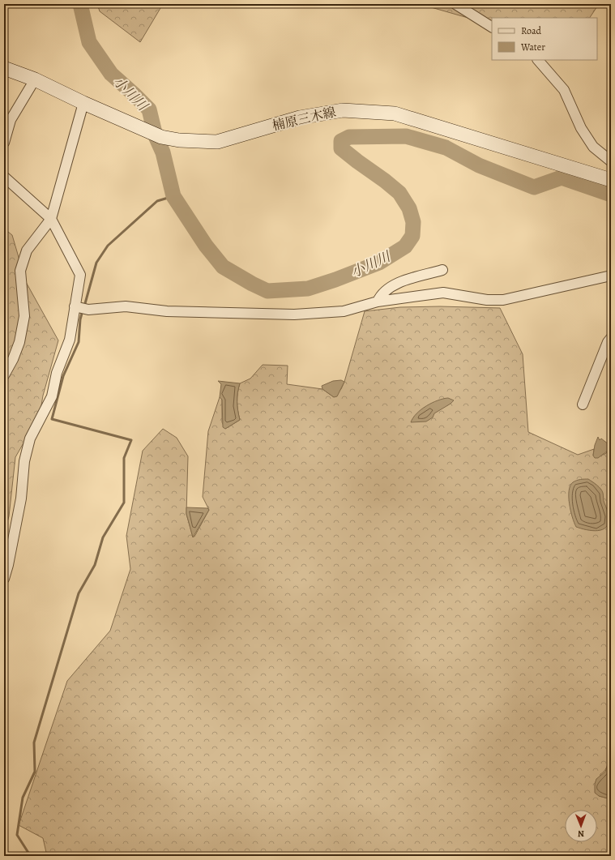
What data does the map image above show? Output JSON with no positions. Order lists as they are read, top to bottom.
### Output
{
  "streets": {
    "main road": ["楠原三木線"]
  },
  "water": ["小川川"],
  "legend": ["Road", "Water"],
  "north": "bottom"
}
